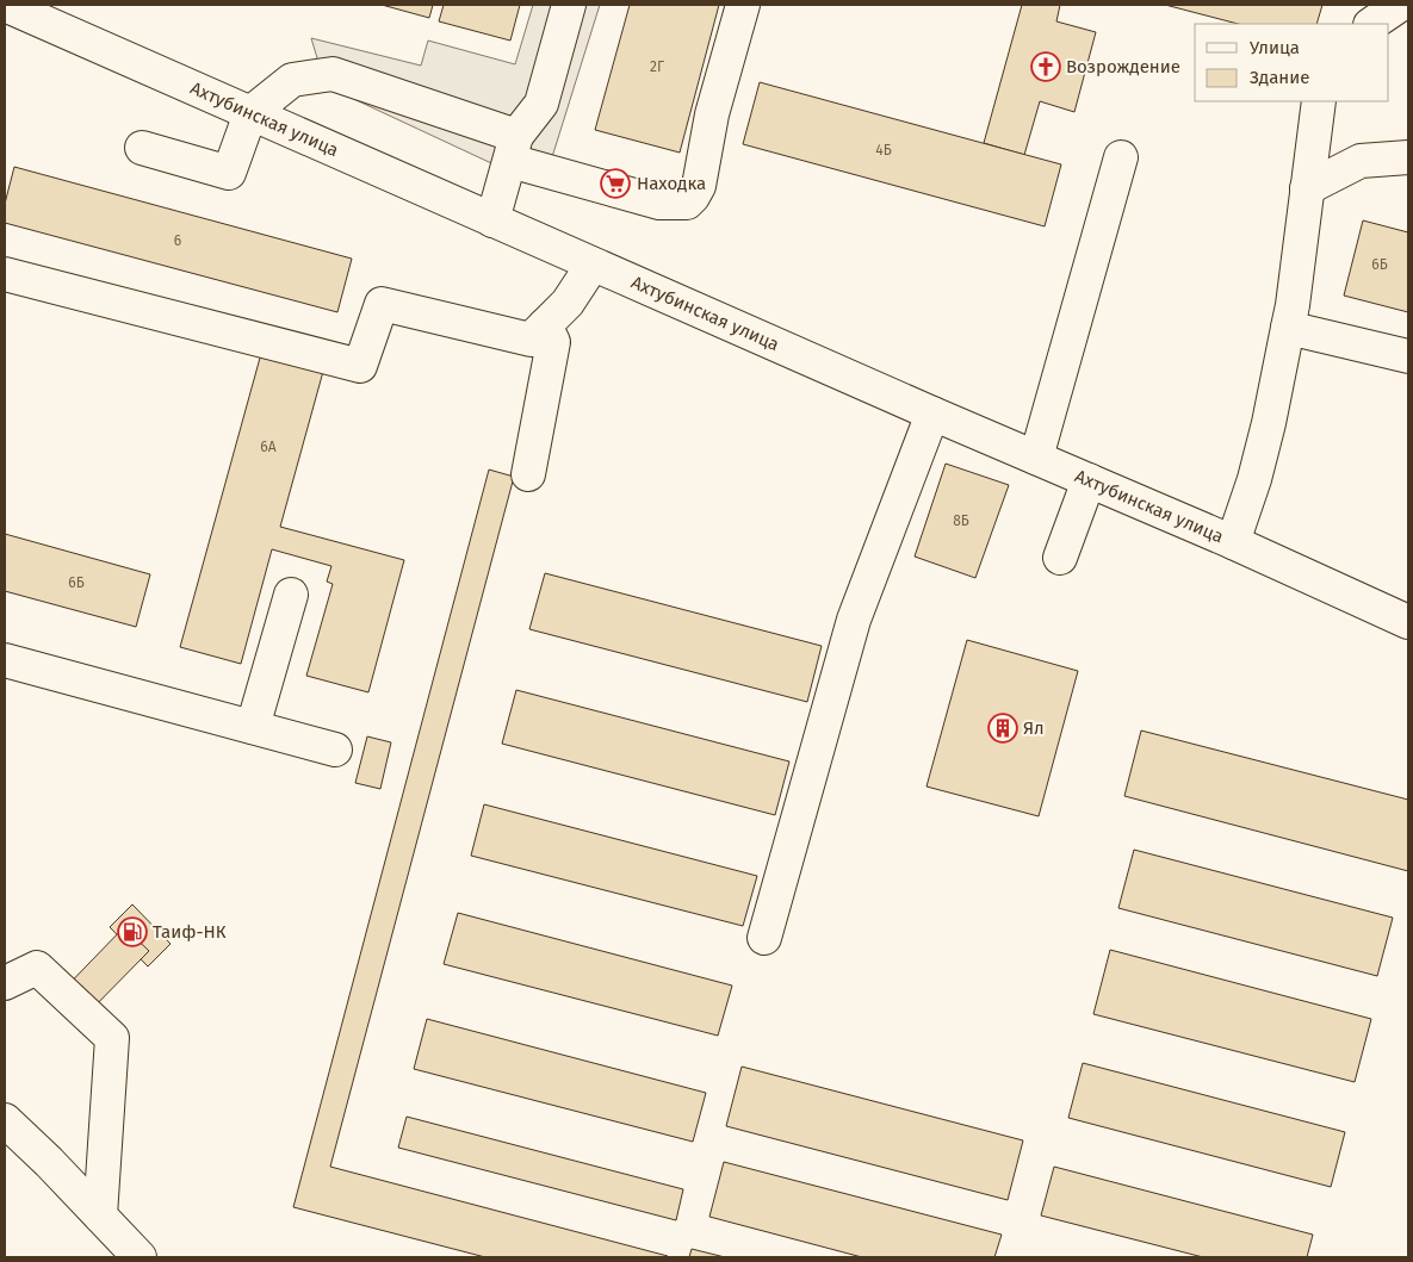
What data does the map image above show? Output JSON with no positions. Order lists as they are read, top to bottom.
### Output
{
  "streets": {
    "street": ["Ахтубинская улица"]
  },
  "places": {
    "church": ["Возрождение"],
    "supermarket": ["Находка"],
    "building": ["Ял"],
    "fuel station": ["Таиф-НК"]
  },
  "house_numbers": [
    "2Г",
    "4Б",
    "6",
    "6Б",
    "6А",
    "8Б",
    "6Б"
  ],
  "legend": ["Улица", "Здание"]
}
